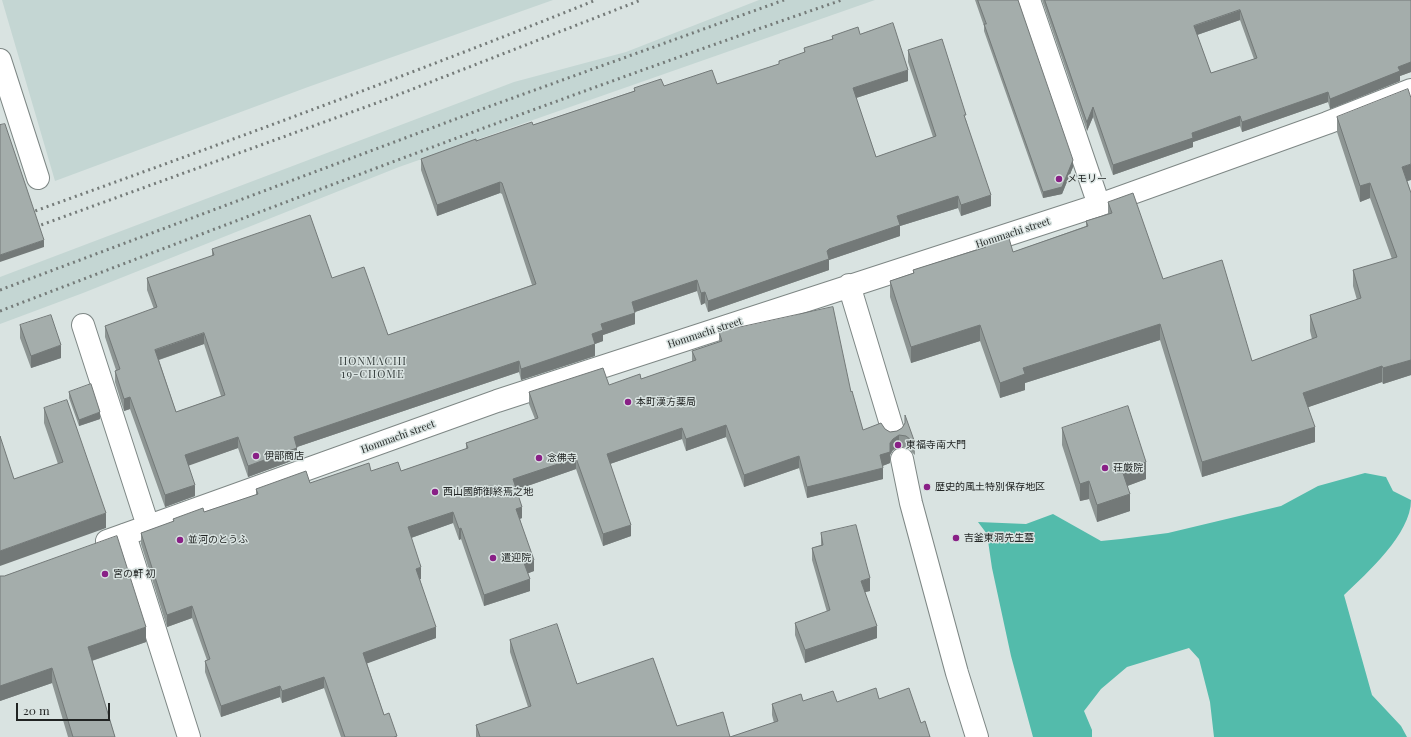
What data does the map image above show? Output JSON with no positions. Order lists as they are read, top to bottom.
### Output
{
  "streets": {
    "street": ["Hommachi street"]
  },
  "districts": ["HONMACHI 19-CHOME"],
  "places": [
    "メモリー",
    "本町漢方薬局",
    "東福寺南大門",
    "伊部商店",
    "念佛寺",
    "荘厳院",
    "歴史的風土特別保存地区",
    "西山國師御終焉之地",
    "吉釜東洞先生墓",
    "並河のとうふ",
    "遣迎院",
    "宮の軒 初"
  ],
  "scale_bar": "20 m"
}
